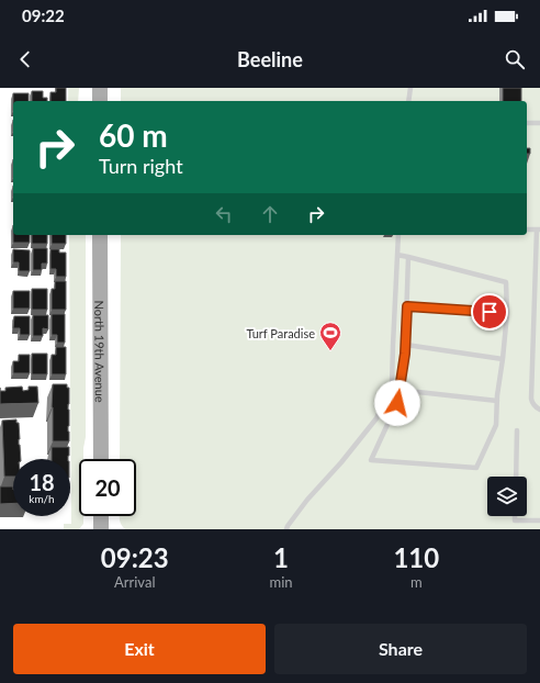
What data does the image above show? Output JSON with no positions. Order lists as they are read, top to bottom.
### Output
{
  "streets": {
    "main road": ["North 19th Avenue"]
  },
  "places": {
    "sports": ["Turf Paradise"]
  },
  "page": {
    "status": "09:22",
    "header": "Beeline",
    "turn": ["60 m", "Turn right"],
    "speed": "18 km/h",
    "limit": "20",
    "eta": [
      "09:23",
      "Arrival",
      "1",
      "min",
      "110",
      "m"
    ],
    "buttons": ["Exit", "Share"]
  }
}
